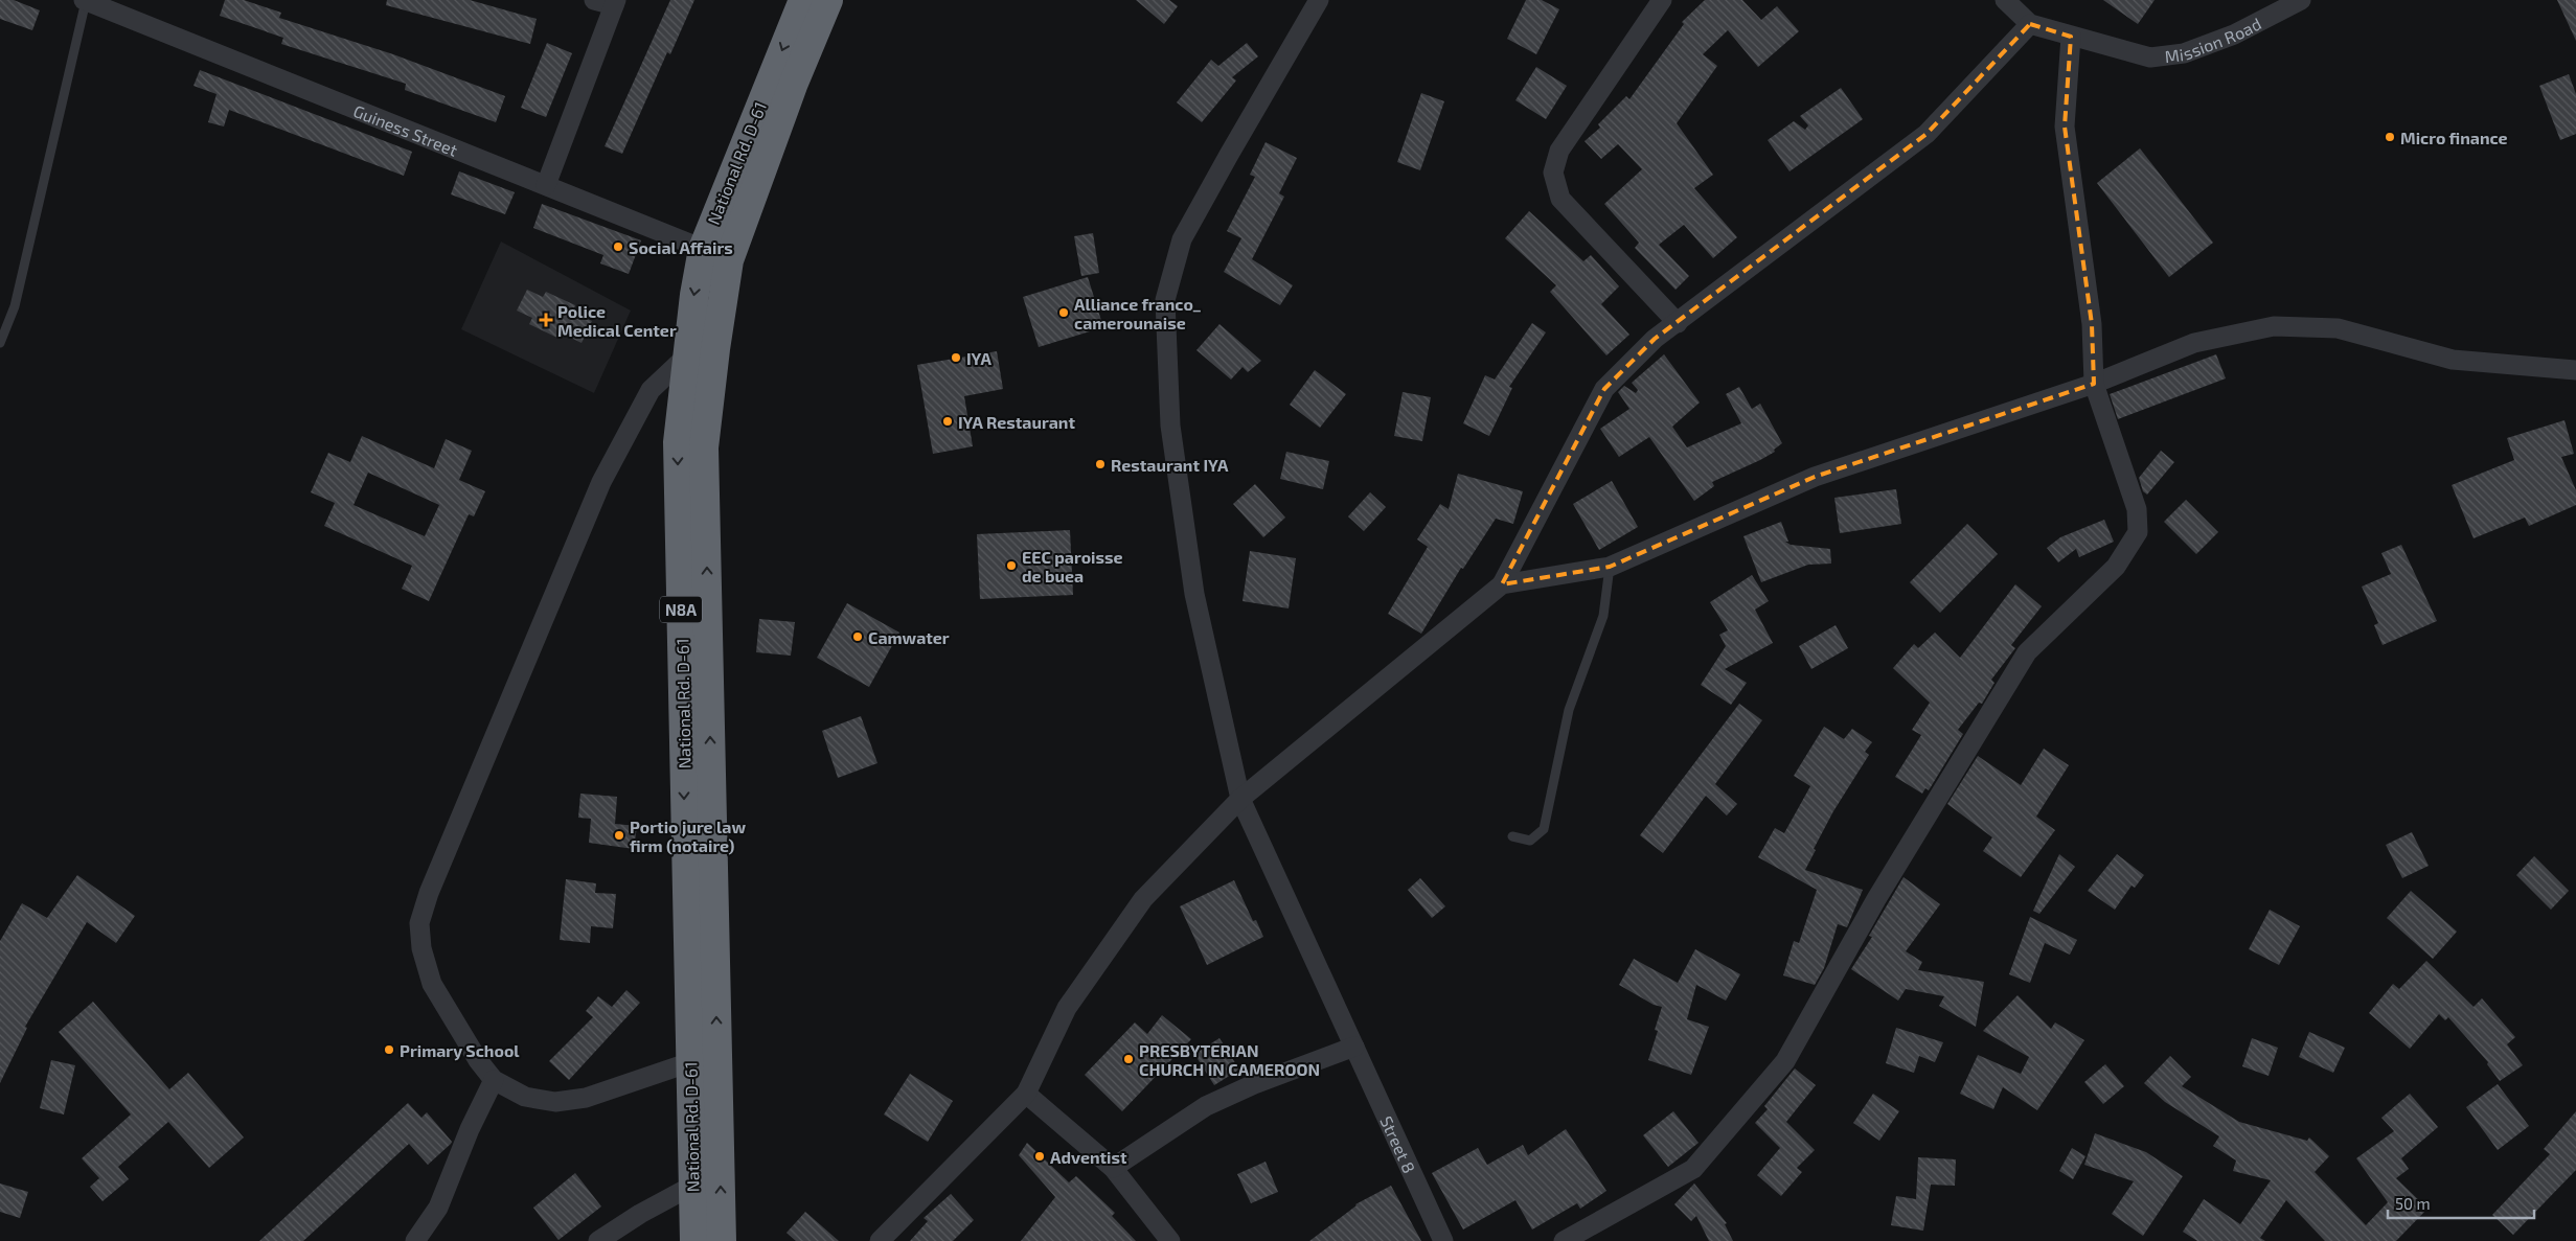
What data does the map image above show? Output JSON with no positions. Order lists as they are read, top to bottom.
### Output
{
  "streets": {
    "highway": ["National Rd. D-61", "N8A"],
    "street": ["Mission Road", "Guiness Street", "Street 8"]
  },
  "crossings": [
    ["Guiness Street", "National Rd. D-61"]
  ],
  "places": {
    "other": [
      "Micro finance",
      "Social Affairs",
      "Alliance franco_ camerounaise",
      "IYA",
      "IYA Restaurant",
      "Restaurant IYA",
      "EEC paroisse de buea",
      "Camwater",
      "Portio jure law firm (notaire)",
      "Primary School",
      "PRESBYTERIAN CHURCH IN CAMEROON",
      "Adventist"
    ],
    "health": ["Police Medical Center"]
  },
  "scale_bar": "50 m"
}
